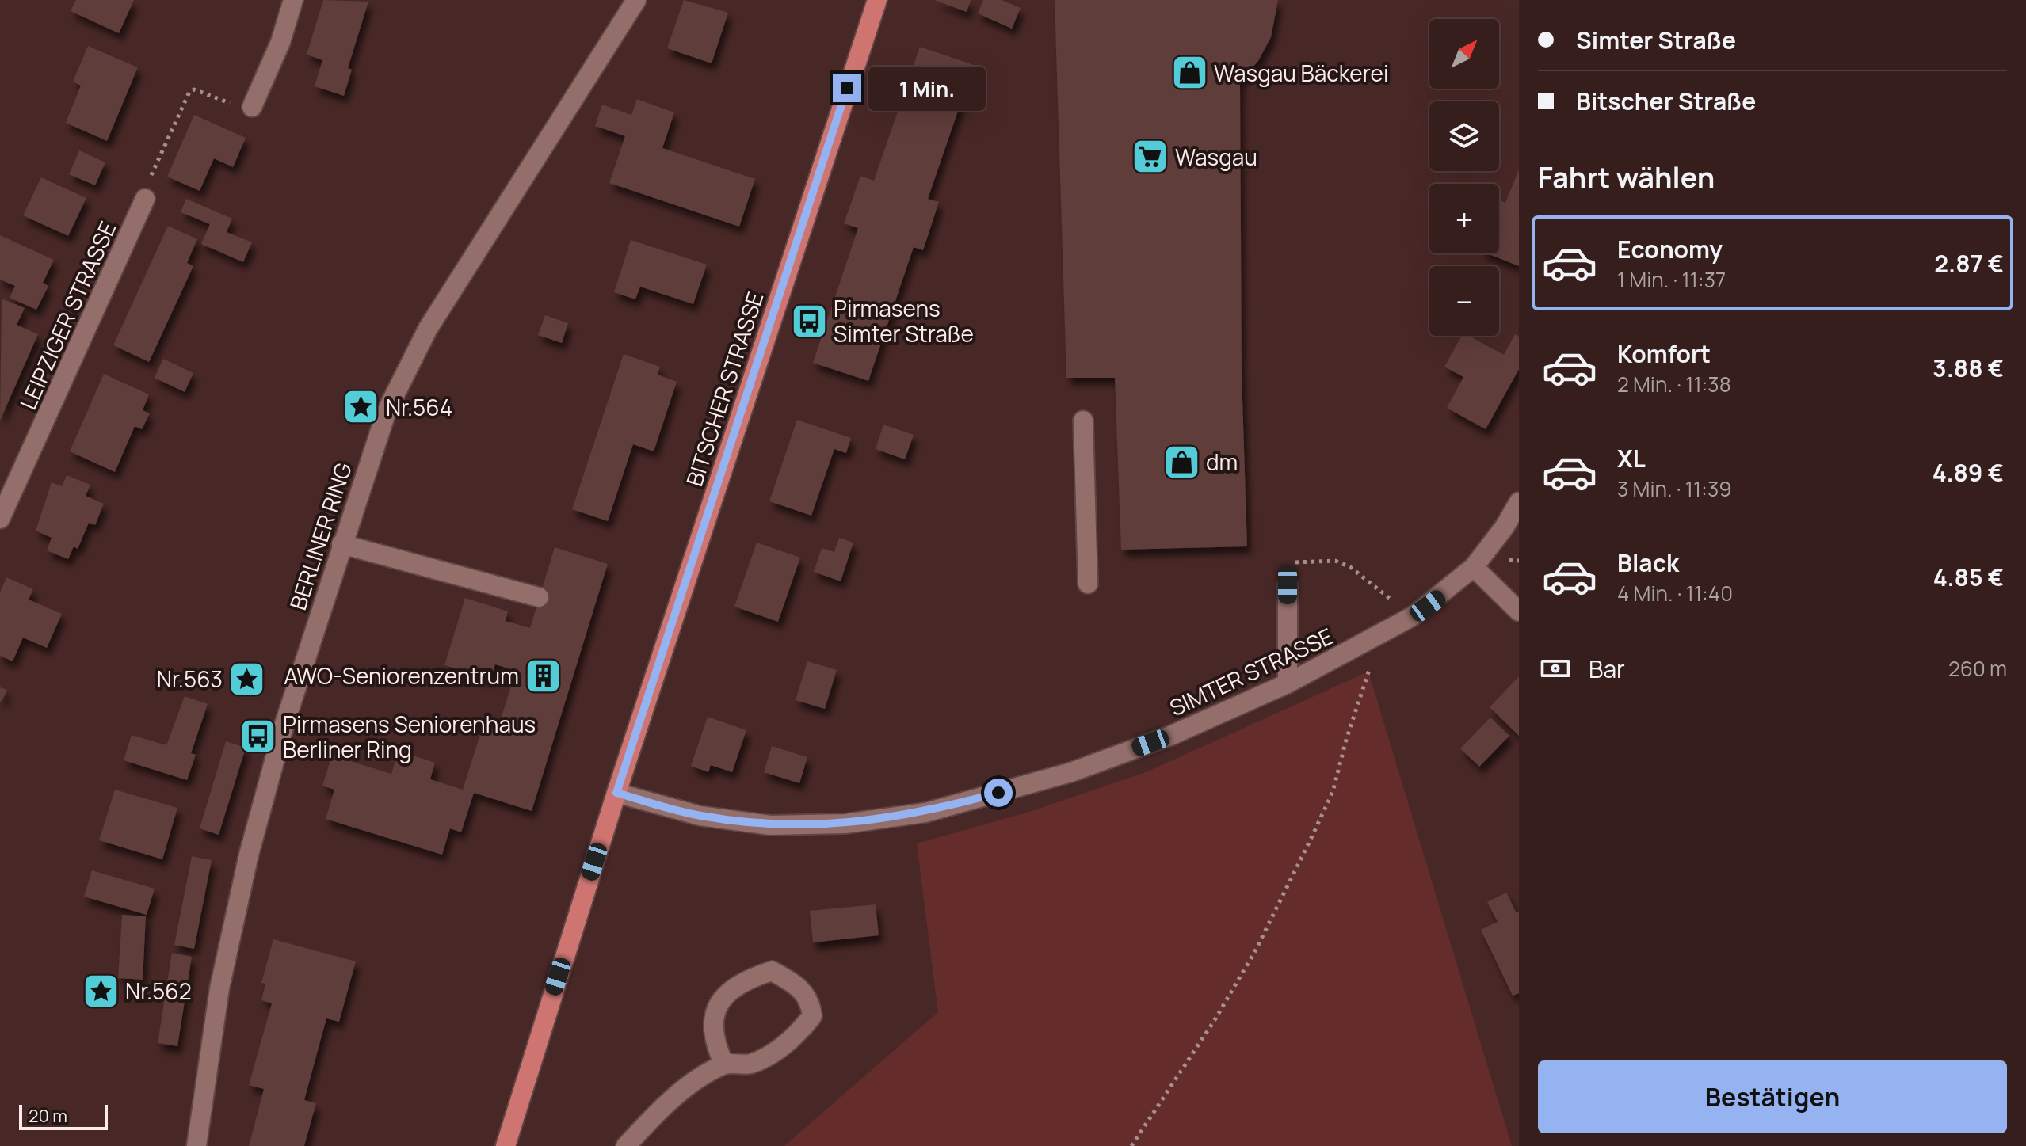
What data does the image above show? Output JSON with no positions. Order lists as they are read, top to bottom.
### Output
{
  "streets": {
    "main road": ["BITSCHER STRASSE"],
    "street": ["LEIPZIGER STRASSE", "BERLINER RING", "SIMTER STRASSE"]
  },
  "crossings": [
    ["BITSCHER STRASSE", "SIMTER STRASSE"]
  ],
  "places": {
    "shop": ["Wasgau Bäckerei", "dm"],
    "supermarket": ["Wasgau"],
    "bus stop": ["Pirmasens Simter Straße", "Pirmasens Seniorenhaus Berliner Ring"],
    "place": ["Nr.564", "Nr.563", "Nr.562"],
    "building": ["AWO-Seniorenzentrum"]
  },
  "scale_bar": "20 m",
  "north": "top right",
  "page": {
    "banner": ["Simter Straße", "Bitscher Straße"],
    "map_buttons": ["+", "−"],
    "bubble": "1 Min.",
    "heading": "Fahrt wählen",
    "list": [
      {
        "name": "Economy",
        "note": "1 Min. · 11:37",
        "value": "2.87 €"
      },
      {
        "name": "Komfort",
        "note": "2 Min. · 11:38",
        "value": "3.88 €"
      },
      {
        "name": "XL",
        "note": "3 Min. · 11:39",
        "value": "4.89 €"
      },
      {
        "name": "Black",
        "note": "4 Min. · 11:40",
        "value": "4.85 €"
      }
    ],
    "pay": ["Bar", "260 m"],
    "buttons": "Bestätigen",
    "scale": "20 m"
  }
}
